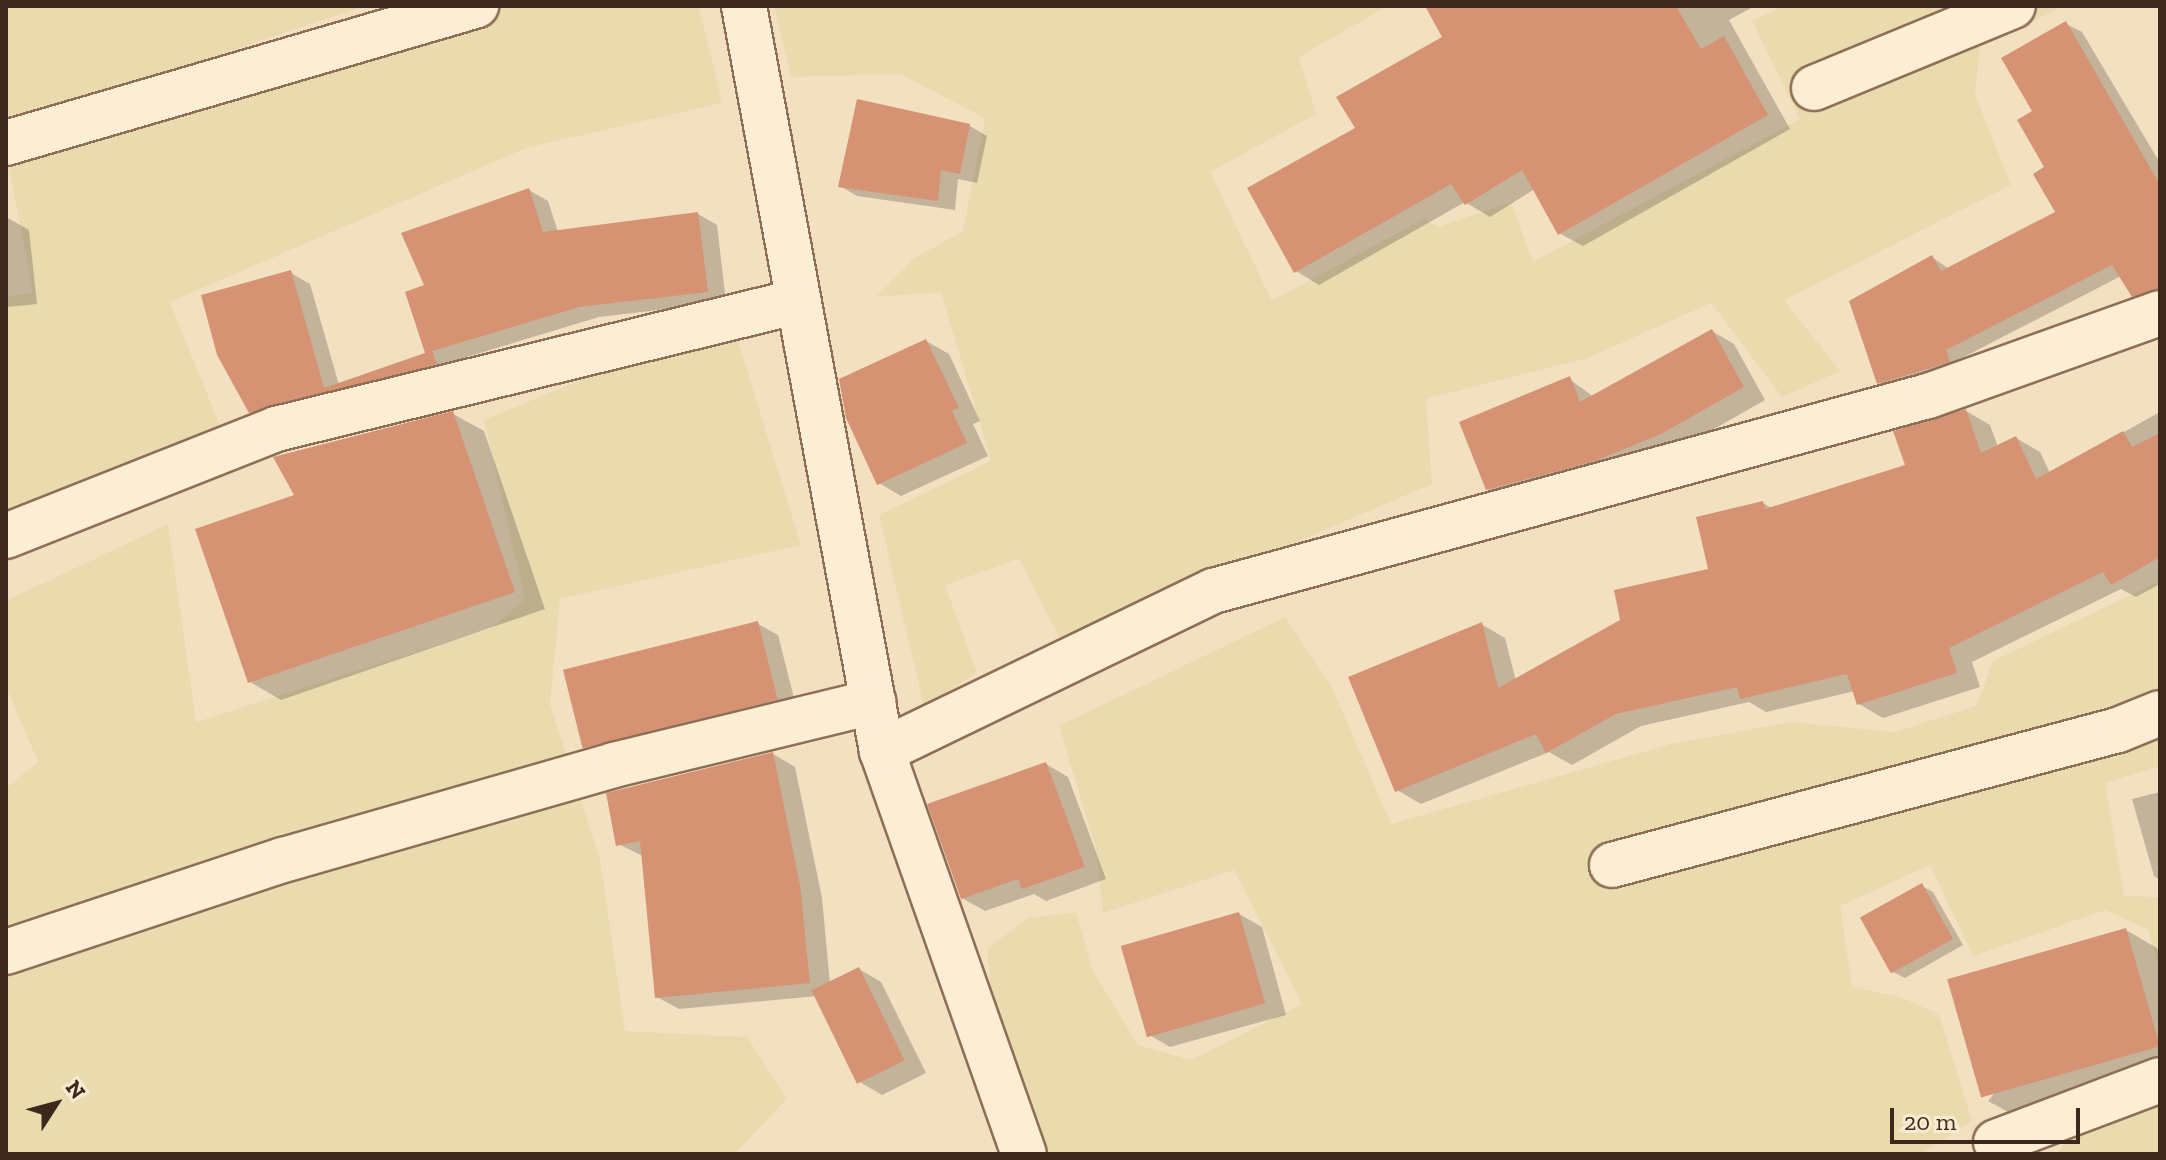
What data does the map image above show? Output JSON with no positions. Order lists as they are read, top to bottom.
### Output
{
  "scale_bar": "20 m",
  "north": "top right"
}
